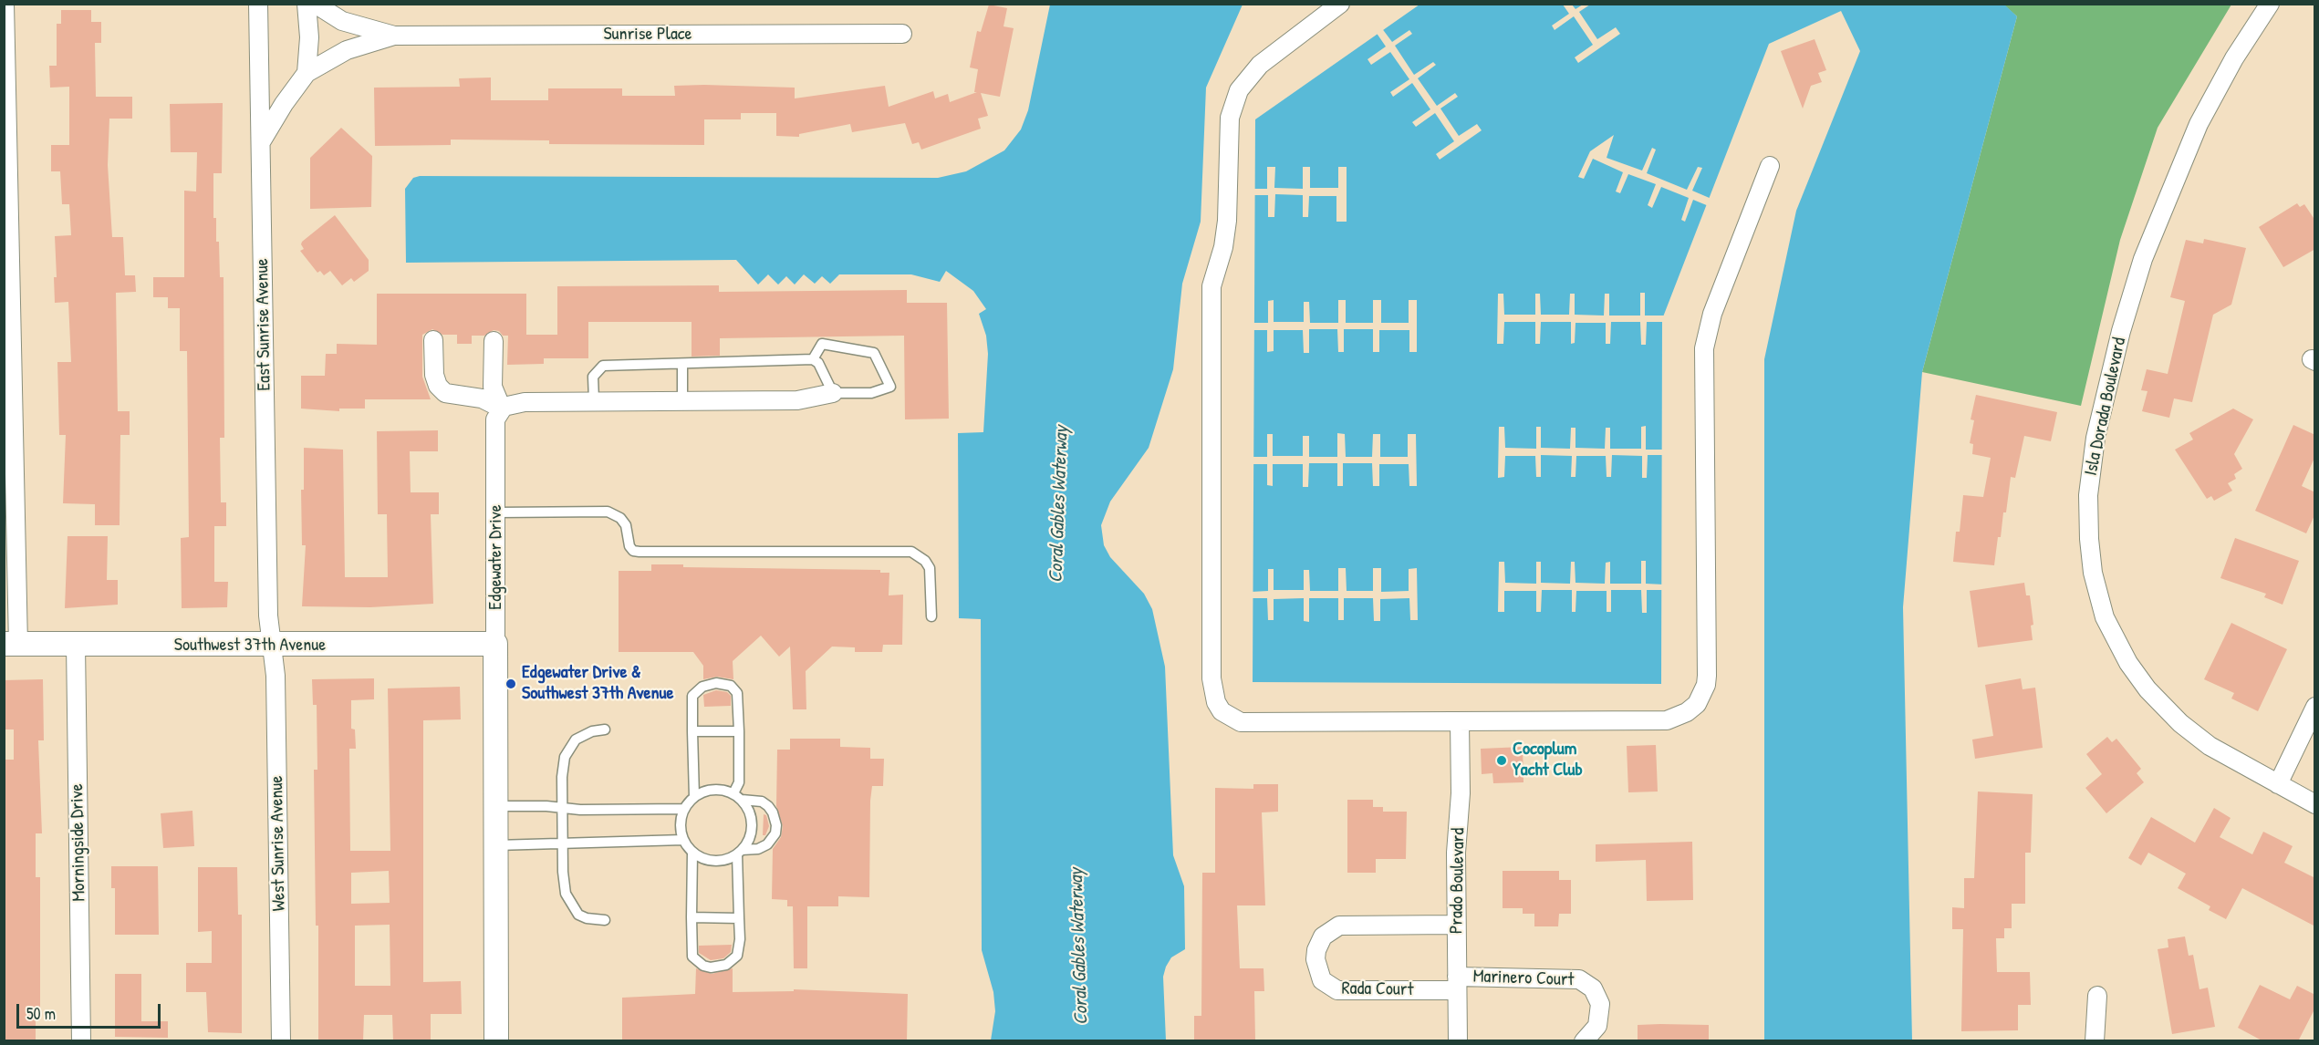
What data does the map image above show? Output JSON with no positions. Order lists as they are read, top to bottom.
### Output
{
  "streets": {
    "street": [
      "Sunrise Place",
      "East Sunrise Avenue",
      "Isla Dorada Boulevard",
      "Edgewater Drive",
      "Southwest 37th Avenue",
      "Morningside Drive",
      "West Sunrise Avenue",
      "Prado Boulevard",
      "Marinero Court",
      "Rada Court"
    ]
  },
  "crossings": [
    ["Sunrise Place", "East Sunrise Avenue"],
    ["East Sunrise Avenue", "Southwest 37th Avenue"],
    ["East Sunrise Avenue", "West Sunrise Avenue"],
    ["Edgewater Drive", "Southwest 37th Avenue"],
    ["Southwest 37th Avenue", "Morningside Drive"],
    ["Southwest 37th Avenue", "West Sunrise Avenue"],
    ["Prado Boulevard", "Marinero Court"],
    ["Prado Boulevard", "Rada Court"],
    ["Marinero Court", "Rada Court"]
  ],
  "water": ["Coral Gables Waterway"],
  "places": ["Edgewater Drive & Southwest 37th Avenue", "Cocoplum Yacht Club"],
  "scale_bar": "50 m"
}
